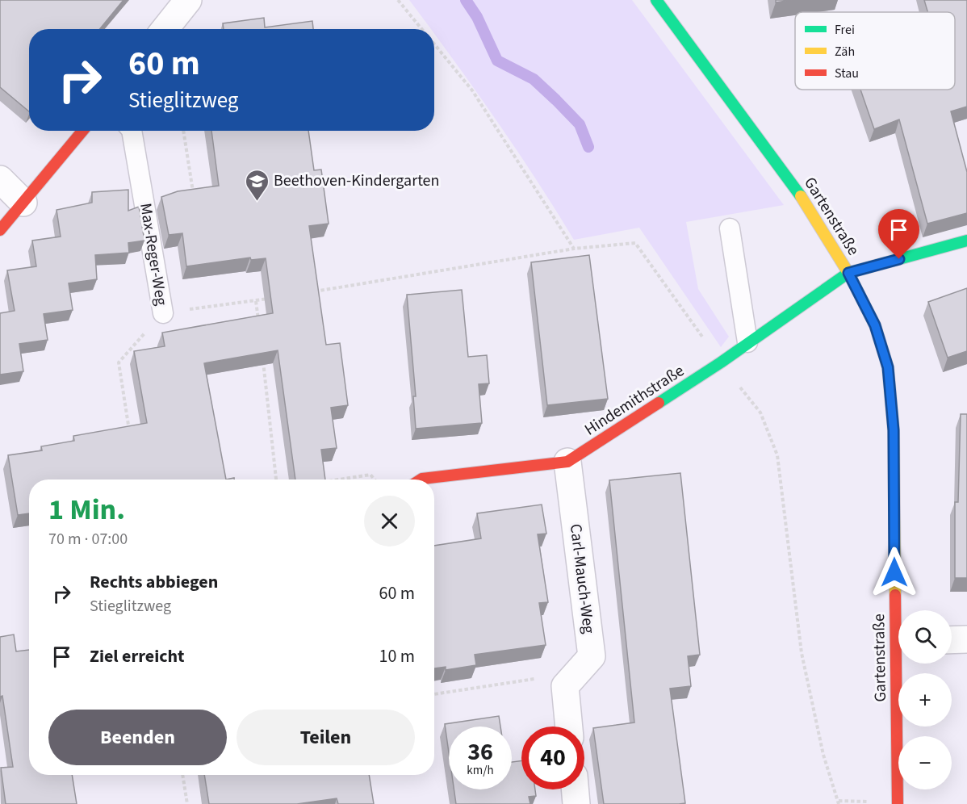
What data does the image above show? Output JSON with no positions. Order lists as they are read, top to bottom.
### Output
{
  "streets": {
    "street": ["Gartenstraße", "Hindemithstraße", "Carl-Mauch-Weg"],
    "lane": ["Max-Reger-Weg"]
  },
  "crossings": [
    ["Gartenstraße", "Hindemithstraße"],
    ["Hindemithstraße", "Carl-Mauch-Weg"]
  ],
  "places": {
    "school or university": ["Beethoven-Kindergarten"]
  },
  "legend": ["Frei", "Zäh", "Stau"],
  "page": {
    "turn": ["60 m", "Stieglitzweg"],
    "heading": ["1 Min.", "70 m · 07:00"],
    "list": [
      {
        "name": "Rechts abbiegen",
        "note": "Stieglitzweg",
        "value": "60 m"
      },
      {
        "name": "Ziel erreicht",
        "value": "10 m"
      }
    ],
    "map_buttons": ["+", "−"],
    "buttons": ["Beenden", "Teilen"],
    "speed": "36 km/h",
    "limit": "40"
  }
}
